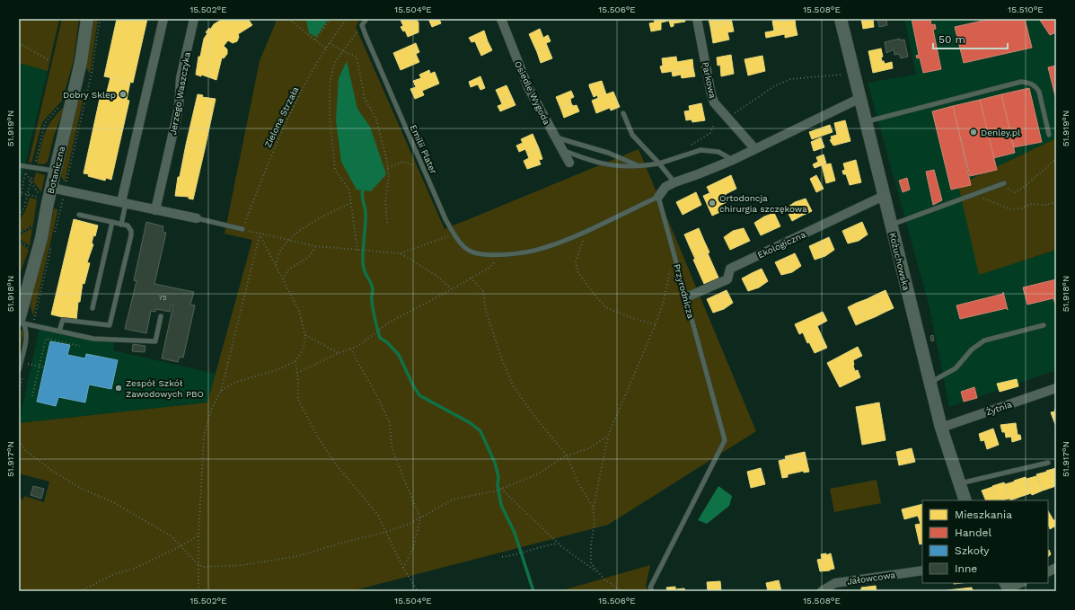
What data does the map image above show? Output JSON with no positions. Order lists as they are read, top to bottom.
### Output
{
  "streets": {
    "main road": ["Botaniczna", "Kożuchowska"],
    "street": [
      "Parkowa",
      "Osiedle Wygoda",
      "Jerzego Waszczyka",
      "Ekologiczna",
      "Żytnia",
      "Jałowcowa"
    ],
    "lane": ["Emilii Plater", "Przyrodnicza"],
    "path": ["Zielona Strzała"]
  },
  "crossings": [
    ["Emilii Plater", "Przyrodnicza"],
    ["Ekologiczna", "Kożuchowska"],
    ["Ekologiczna", "Przyrodnicza"],
    ["Kożuchowska", "Żytnia"]
  ],
  "places": [
    "Dobry Sklep",
    "Denley.pl",
    "Ortodoncja chirurgia szczękowa",
    "Zespół Szkół Zawodowych PBO"
  ],
  "house_numbers": ["75"],
  "legend": [
    "Mieszkania",
    "Handel",
    "Szkoły",
    "Inne"
  ],
  "scale_bar": "50 m",
  "coordinates": [
    "15.502°E",
    "15.504°E",
    "15.506°E",
    "15.508°E",
    "15.510°E",
    "51.919°N",
    "51.918°N",
    "51.917°N"
  ]
}
